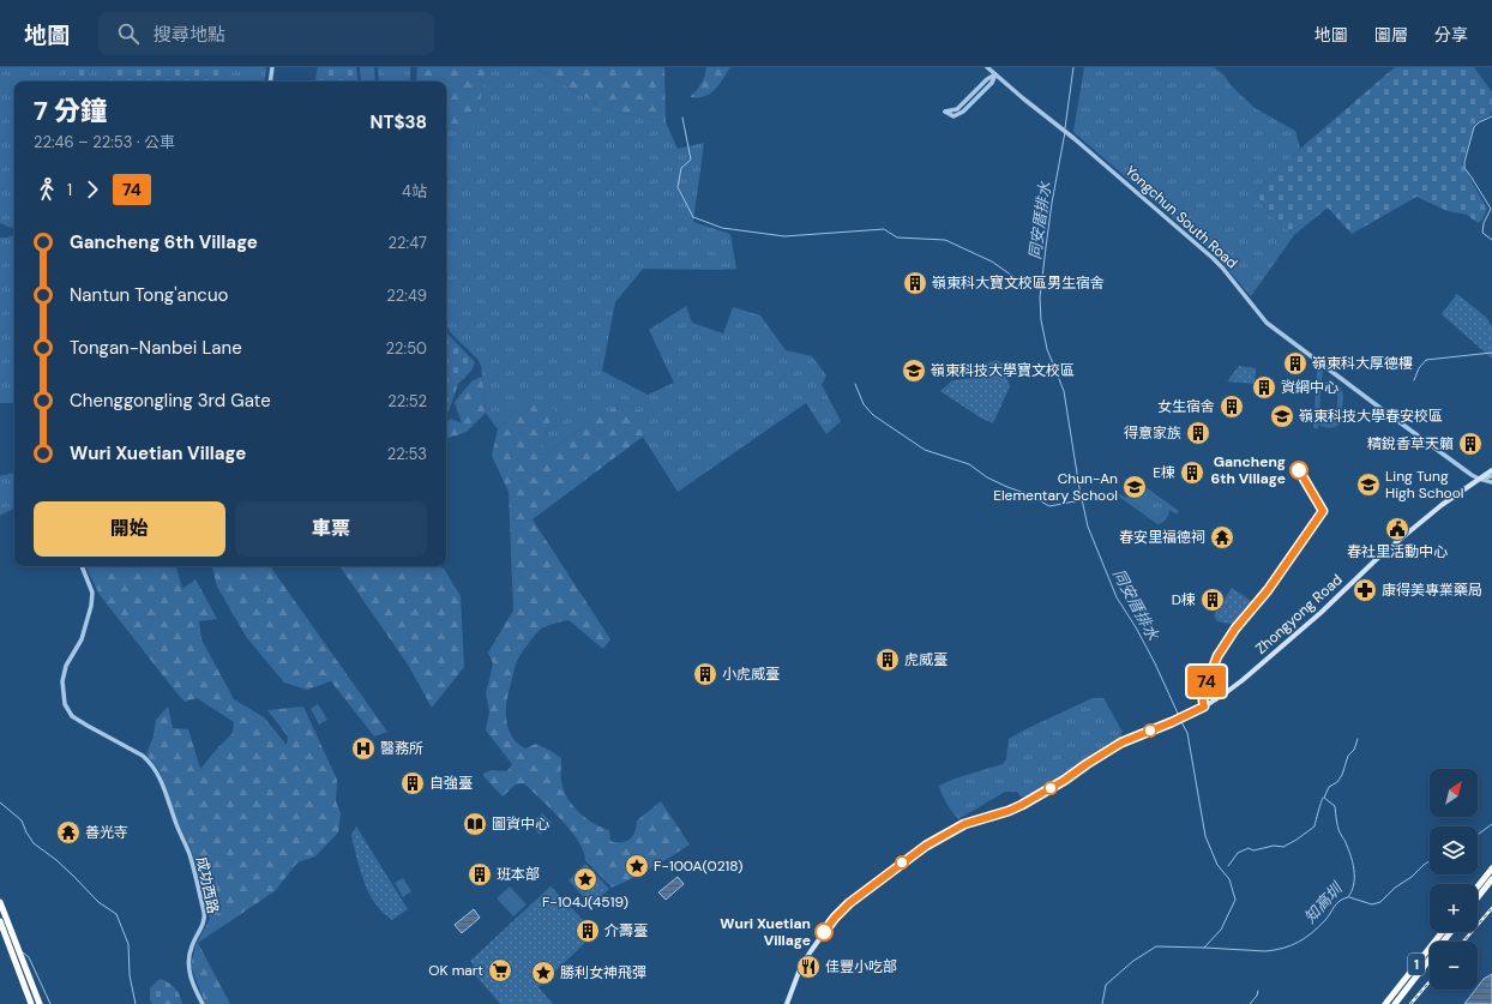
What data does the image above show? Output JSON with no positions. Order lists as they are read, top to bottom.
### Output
{
  "streets": {
    "highway": ["1"],
    "main road": ["Zhongyong Road"],
    "street": ["Yongchun South Road"]
  },
  "crossings": [
    ["Yongchun South Road", "Zhongyong Road"]
  ],
  "water": ["同安厝排水", "知高圳"],
  "places": {
    "building": [
      "嶺東科大寶文校區男生宿舍",
      "嶺東科大厚德樓",
      "資網中心",
      "女生宿舍",
      "得意家族",
      "精銳香草天籟",
      "E棟",
      "D棟",
      "虎威臺",
      "小虎威臺",
      "自強臺",
      "班本部",
      "介壽臺"
    ],
    "school or university": [
      "嶺東科技大學寶文校區",
      "嶺東科技大學春安校區",
      "Ling Tung High School",
      "Chun-An Elementary School"
    ],
    "other": ["Gancheng 6th Village", "Wuri Xuetian Village"],
    "public building": ["春社里活動中心"],
    "temple": ["春安里福德祠", "善光寺"],
    "pharmacy": ["康得美專業藥局"],
    "hospital": ["醫務所"],
    "library": ["圖資中心"],
    "place": ["F-100A(0218)", "F-104J(4519)", "勝利女神飛彈"],
    "restaurant": ["佳豐小吃部"],
    "supermarket": ["OK mart"]
  },
  "lines": ["bus line 74"],
  "north": "top right",
  "page": {
    "header": "地圖",
    "search": "搜尋地點",
    "nav": ["地圖", "圖層", "分享"],
    "on_map": "74",
    "heading": ["7 分鐘", "22:46 – 22:53 · 公車", "NT$38"],
    "legs": ["1", "74", "4站"],
    "list": [
      {
        "name": "Gancheng 6th Village",
        "value": "22:47"
      },
      {
        "name": "Nantun Tong'ancuo",
        "value": "22:49"
      },
      {
        "name": "Tongan-Nanbei Lane",
        "value": "22:50"
      },
      {
        "name": "Chenggongling 3rd Gate",
        "value": "22:52"
      },
      {
        "name": "Wuri Xuetian Village",
        "value": "22:53"
      }
    ],
    "buttons": ["開始", "車票"],
    "map_buttons": ["+", "−"]
  }
}
